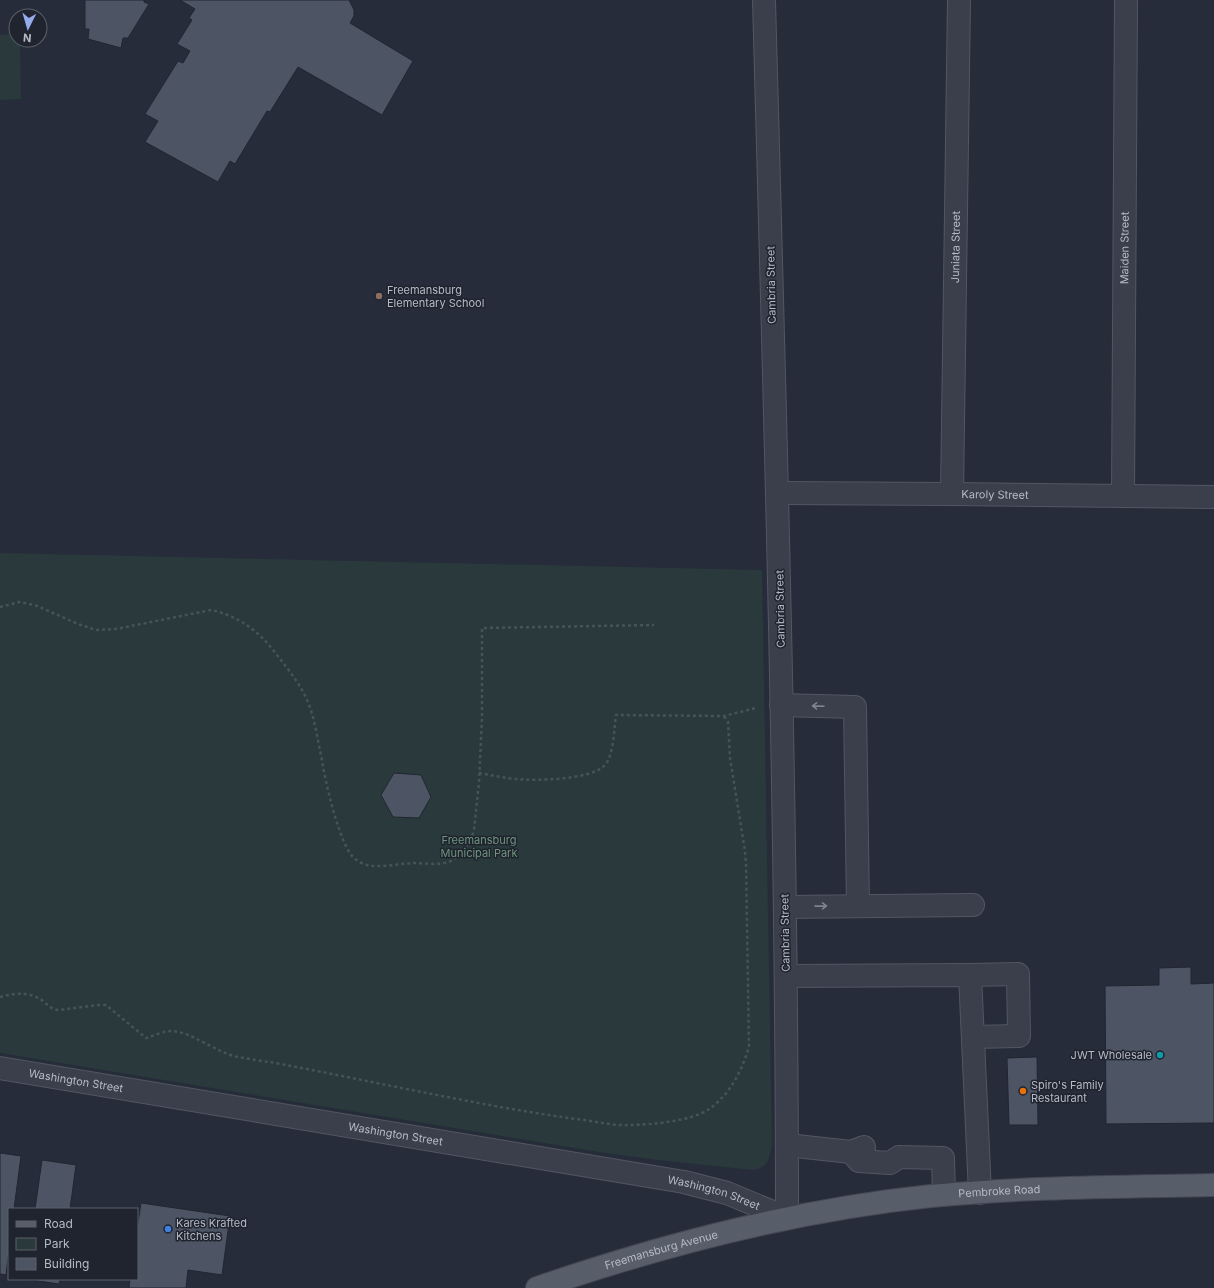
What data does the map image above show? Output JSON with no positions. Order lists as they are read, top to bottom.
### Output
{
  "streets": {
    "main road": ["Pembroke Road", "Freemansburg Avenue"],
    "street": [
      "Juniata Street",
      "Maiden Street",
      "Cambria Street",
      "Karoly Street",
      "Washington Street"
    ]
  },
  "crossings": [
    ["Juniata Street", "Karoly Street"],
    ["Maiden Street", "Karoly Street"],
    ["Cambria Street", "Karoly Street"],
    ["Cambria Street", "Washington Street"],
    ["Cambria Street", "Pembroke Road"],
    ["Cambria Street", "Freemansburg Avenue"],
    ["Washington Street", "Pembroke Road"],
    ["Washington Street", "Freemansburg Avenue"],
    ["Pembroke Road", "Freemansburg Avenue"]
  ],
  "parks": ["Freemansburg Municipal Park"],
  "places": [
    "Freemansburg Elementary School",
    "JWT Wholesale",
    "Spiro's Family Restaurant",
    "Kares Krafted Kitchens"
  ],
  "legend": ["Road", "Park", "Building"],
  "north": "bottom"
}
